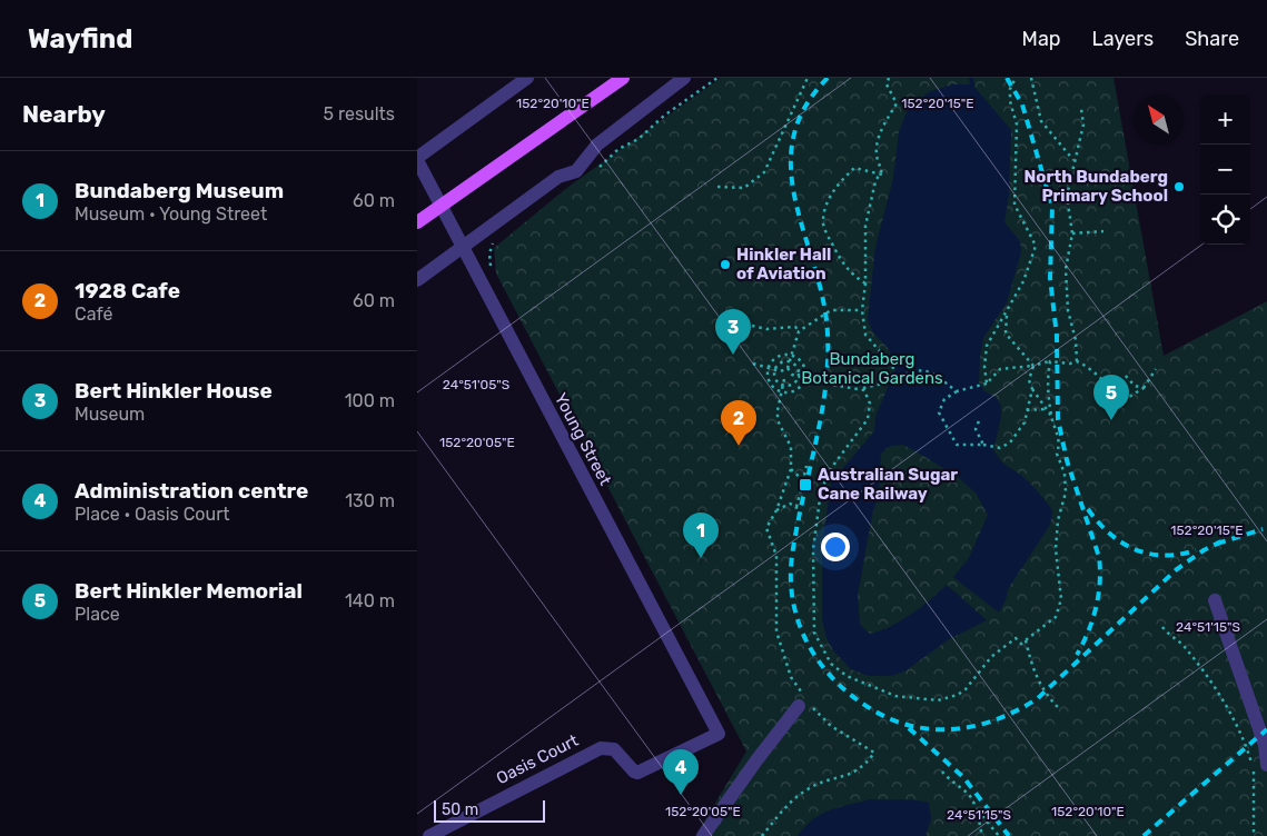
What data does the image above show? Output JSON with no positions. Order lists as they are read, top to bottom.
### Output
{
  "streets": {
    "street": ["Young Street", "Oasis Court"]
  },
  "crossings": [
    ["Young Street", "Oasis Court"]
  ],
  "parks": ["Bundaberg Botanical Gardens"],
  "places": {
    "other": ["North Bundaberg Primary School", "Hinkler Hall of Aviation"],
    "transit": ["Australian Sugar Cane Railway"]
  },
  "scale_bar": "50 m",
  "north": "top left",
  "page": {
    "header": "Wayfind",
    "nav": ["Map", "Layers", "Share"],
    "heading": ["Nearby", "5 results"],
    "map_buttons": ["+", "−"],
    "list": [
      {
        "mark": "1",
        "name": "Bundaberg Museum",
        "note": "Museum · Young Street",
        "value": "60 m"
      },
      {
        "mark": "2",
        "name": "1928 Cafe",
        "note": "Café",
        "value": "60 m"
      },
      {
        "mark": "3",
        "name": "Bert Hinkler House",
        "note": "Museum",
        "value": "100 m"
      },
      {
        "mark": "4",
        "name": "Administration centre",
        "note": "Place · Oasis Court",
        "value": "130 m"
      },
      {
        "mark": "5",
        "name": "Bert Hinkler Memorial",
        "note": "Place",
        "value": "140 m"
      }
    ],
    "pins": [
      "3",
      "5",
      "2",
      "1",
      "4"
    ],
    "scale": "50 m"
  },
  "coordinates": [
    "152°20'10\"E",
    "152°20'15\"E",
    "24°51'05\"S",
    "152°20'05\"E",
    "24°51'15\"S"
  ]
}
